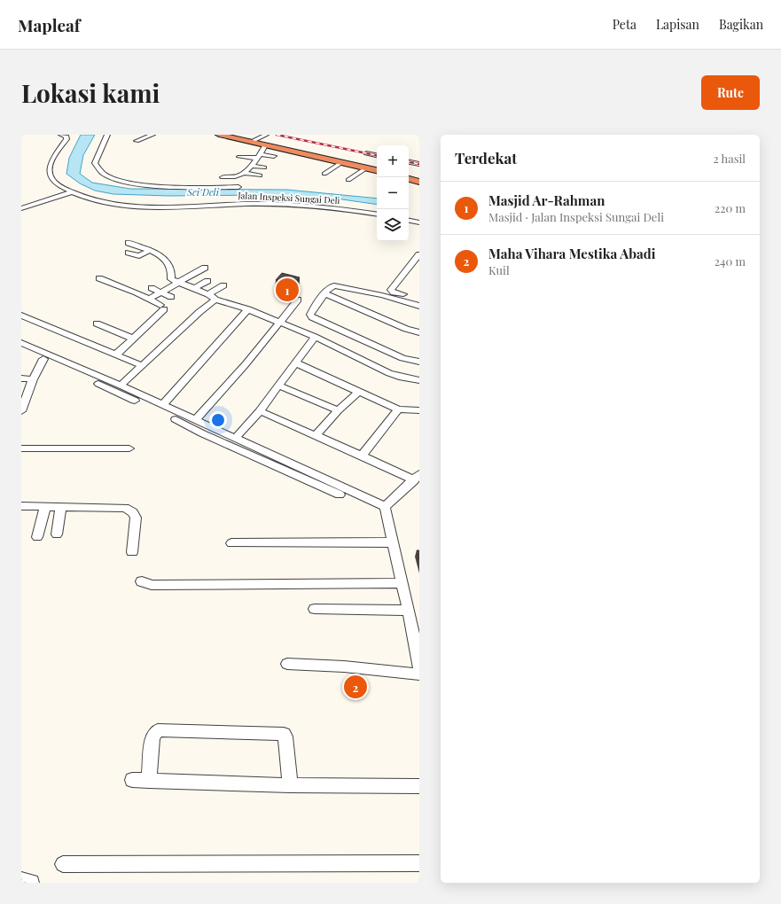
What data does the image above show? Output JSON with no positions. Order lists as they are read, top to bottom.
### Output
{
  "streets": {
    "street": ["Jalan Inspeksi Sungai Deli"]
  },
  "water": ["Sei Deli"],
  "page": {
    "header": "Mapleaf",
    "nav": ["Peta", "Lapisan", "Bagikan"],
    "buttons": "Rute",
    "title": "Lokasi kami",
    "heading": ["Terdekat", "2 hasil"],
    "map_buttons": ["+", "−"],
    "list": [
      {
        "mark": "1",
        "name": "Masjid Ar-Rahman",
        "note": "Masjid · Jalan Inspeksi Sungai Deli",
        "value": "220 m"
      },
      {
        "mark": "2",
        "name": "Maha Vihara Mestika Abadi",
        "note": "Kuil",
        "value": "240 m"
      }
    ],
    "pins": ["1", "2"]
  }
}
